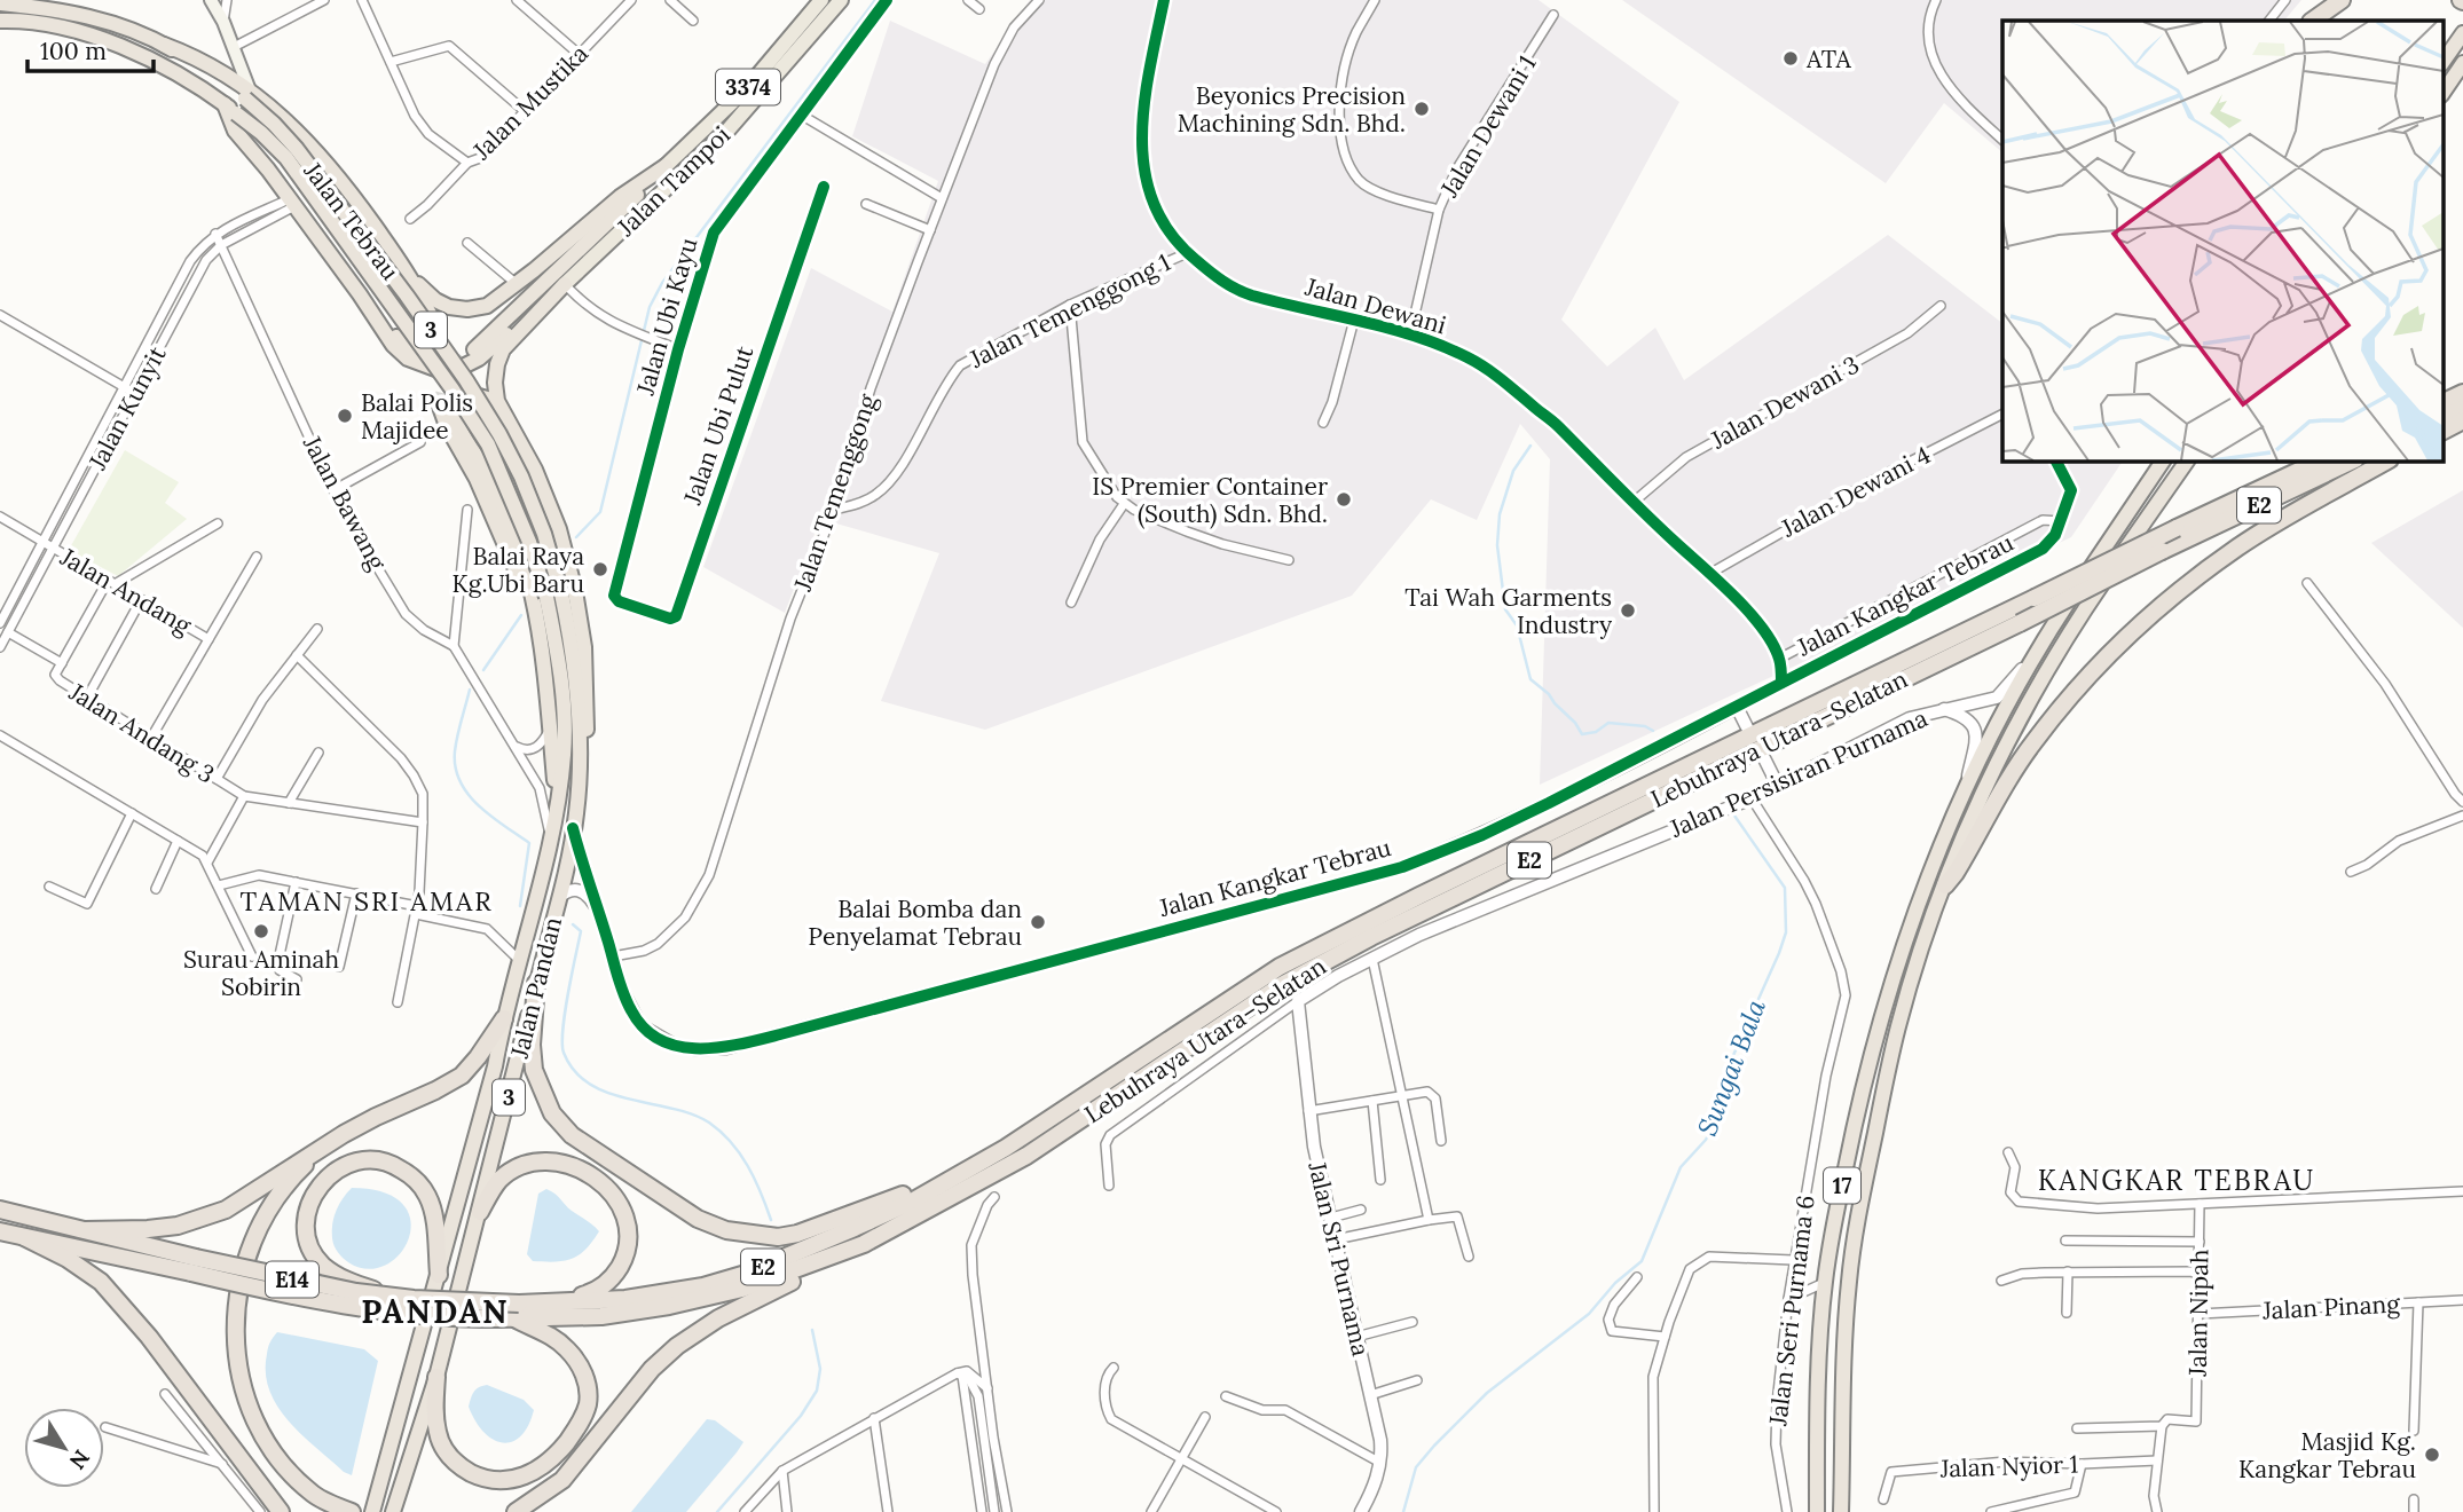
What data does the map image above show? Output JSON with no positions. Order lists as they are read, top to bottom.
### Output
{
  "streets": {
    "highway": [
      "Jalan Tebrau",
      "3",
      "E2",
      "Lebuhraya Utara–Selatan",
      "Jalan Pandan",
      "17",
      "E14"
    ],
    "main road": ["3374", "Jalan Tampoi"],
    "street": [
      "Jalan Mustika",
      "Jalan Dewani 1",
      "Jalan Dewani",
      "Jalan Temenggong 1",
      "Jalan Ubi Kayu",
      "Jalan Dewani 3",
      "Jalan Kunyit",
      "Jalan Ubi Pulut",
      "Jalan Dewani 4",
      "Jalan Temenggong",
      "Jalan Bawang",
      "Jalan Andang",
      "Jalan Kangkar Tebrau",
      "Jalan Andang 3",
      "Jalan Persisiran Purnama",
      "Jalan Sri Purnama",
      "Jalan Pinang",
      "Jalan Seri Purnama 6",
      "Jalan Nipah",
      "Jalan Nyior 1"
    ]
  },
  "crossings": [
    ["Jalan Dewani 1", "Jalan Dewani"],
    ["Jalan Tebrau", "Jalan Pandan"],
    ["Jalan Dewani", "Jalan Temenggong 1"],
    ["Jalan Dewani", "Jalan Dewani 3"],
    ["Jalan Dewani", "Jalan Dewani 4"],
    ["Jalan Dewani", "Jalan Kangkar Tebrau"],
    ["Jalan Temenggong 1", "Jalan Temenggong"],
    ["Jalan Ubi Kayu", "Jalan Ubi Pulut"],
    ["Jalan Kunyit", "Jalan Bawang"],
    ["Jalan Kunyit", "Jalan Andang"],
    ["Jalan Temenggong", "Jalan Kangkar Tebrau"],
    ["Jalan Bawang", "Jalan Pandan"],
    ["E2", "Lebuhraya Utara–Selatan"],
    ["E2", "E14"],
    ["Jalan Andang", "Jalan Andang 3"],
    ["Jalan Kangkar Tebrau", "Jalan Pandan"],
    ["Lebuhraya Utara–Selatan", "E14"],
    ["Jalan Persisiran Purnama", "17"],
    ["Jalan Persisiran Purnama", "Jalan Sri Purnama"],
    ["Jalan Persisiran Purnama", "Jalan Seri Purnama 6"],
    ["Jalan Pinang", "Jalan Nipah"]
  ],
  "districts": ["TAMAN SRI AMAR", "KANGKAR TEBRAU", "PANDAN"],
  "water": ["Sungai Bala"],
  "places": [
    "ATA",
    "Beyonics Precision Machining Sdn. Bhd.",
    "Balai Polis Majidee",
    "IS Premier Container (South) Sdn. Bhd.",
    "Balai Raya Kg.Ubi Baru",
    "Tai Wah Garments Industry",
    "Balai Bomba dan Penyelamat Tebrau",
    "Surau Aminah Sobirin",
    "Masjid Kg. Kangkar Tebrau"
  ],
  "scale_bar": "100 m",
  "north": "bottom right"
}
